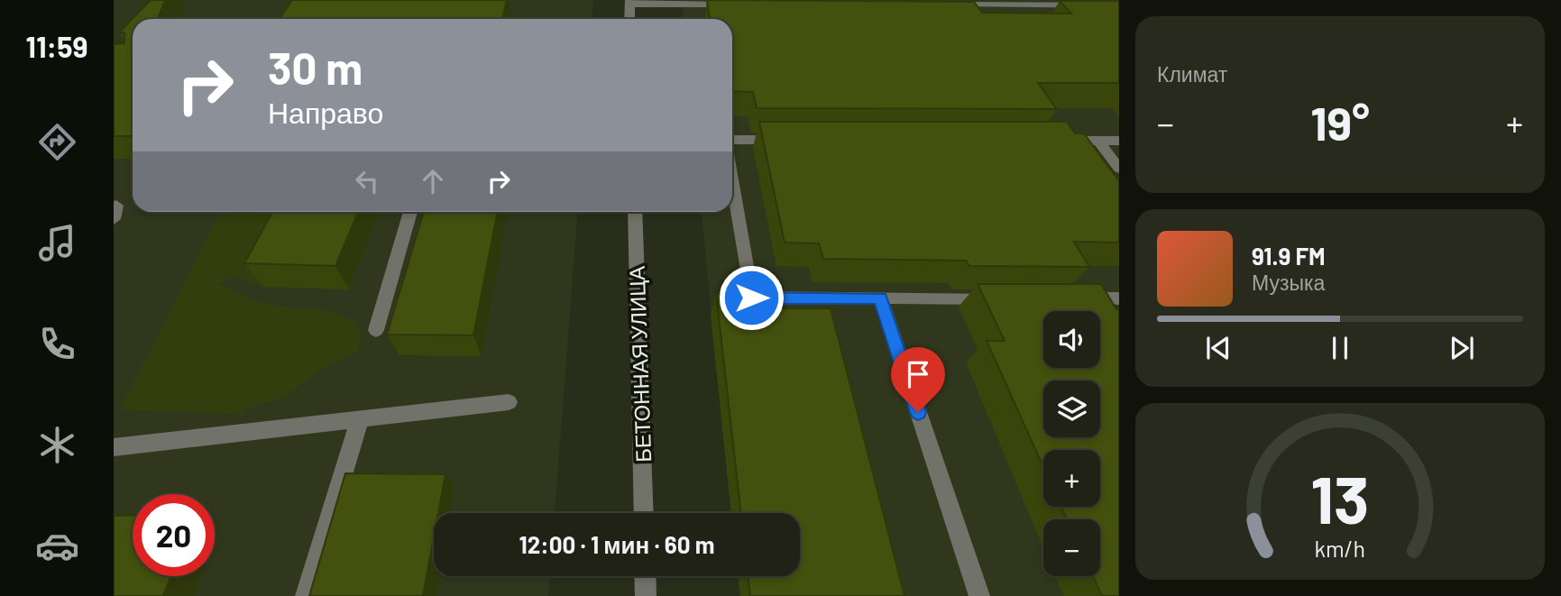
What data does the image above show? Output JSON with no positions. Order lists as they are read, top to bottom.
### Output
{
  "streets": {
    "street": ["БЕТОННАЯ УЛИЦА"]
  },
  "page": {
    "tabs": "11:59",
    "tile": "Климат",
    "turn": ["30 m", "Направо"],
    "heat": ["−", "19°", "+"],
    "song": ["91.9 FM", "Музыка"],
    "map_buttons": ["+", "−"],
    "limit": "20",
    "trip": "12:00 · 1 мин · 60 m",
    "gauge": ["13", "km/h"]
  }
}
